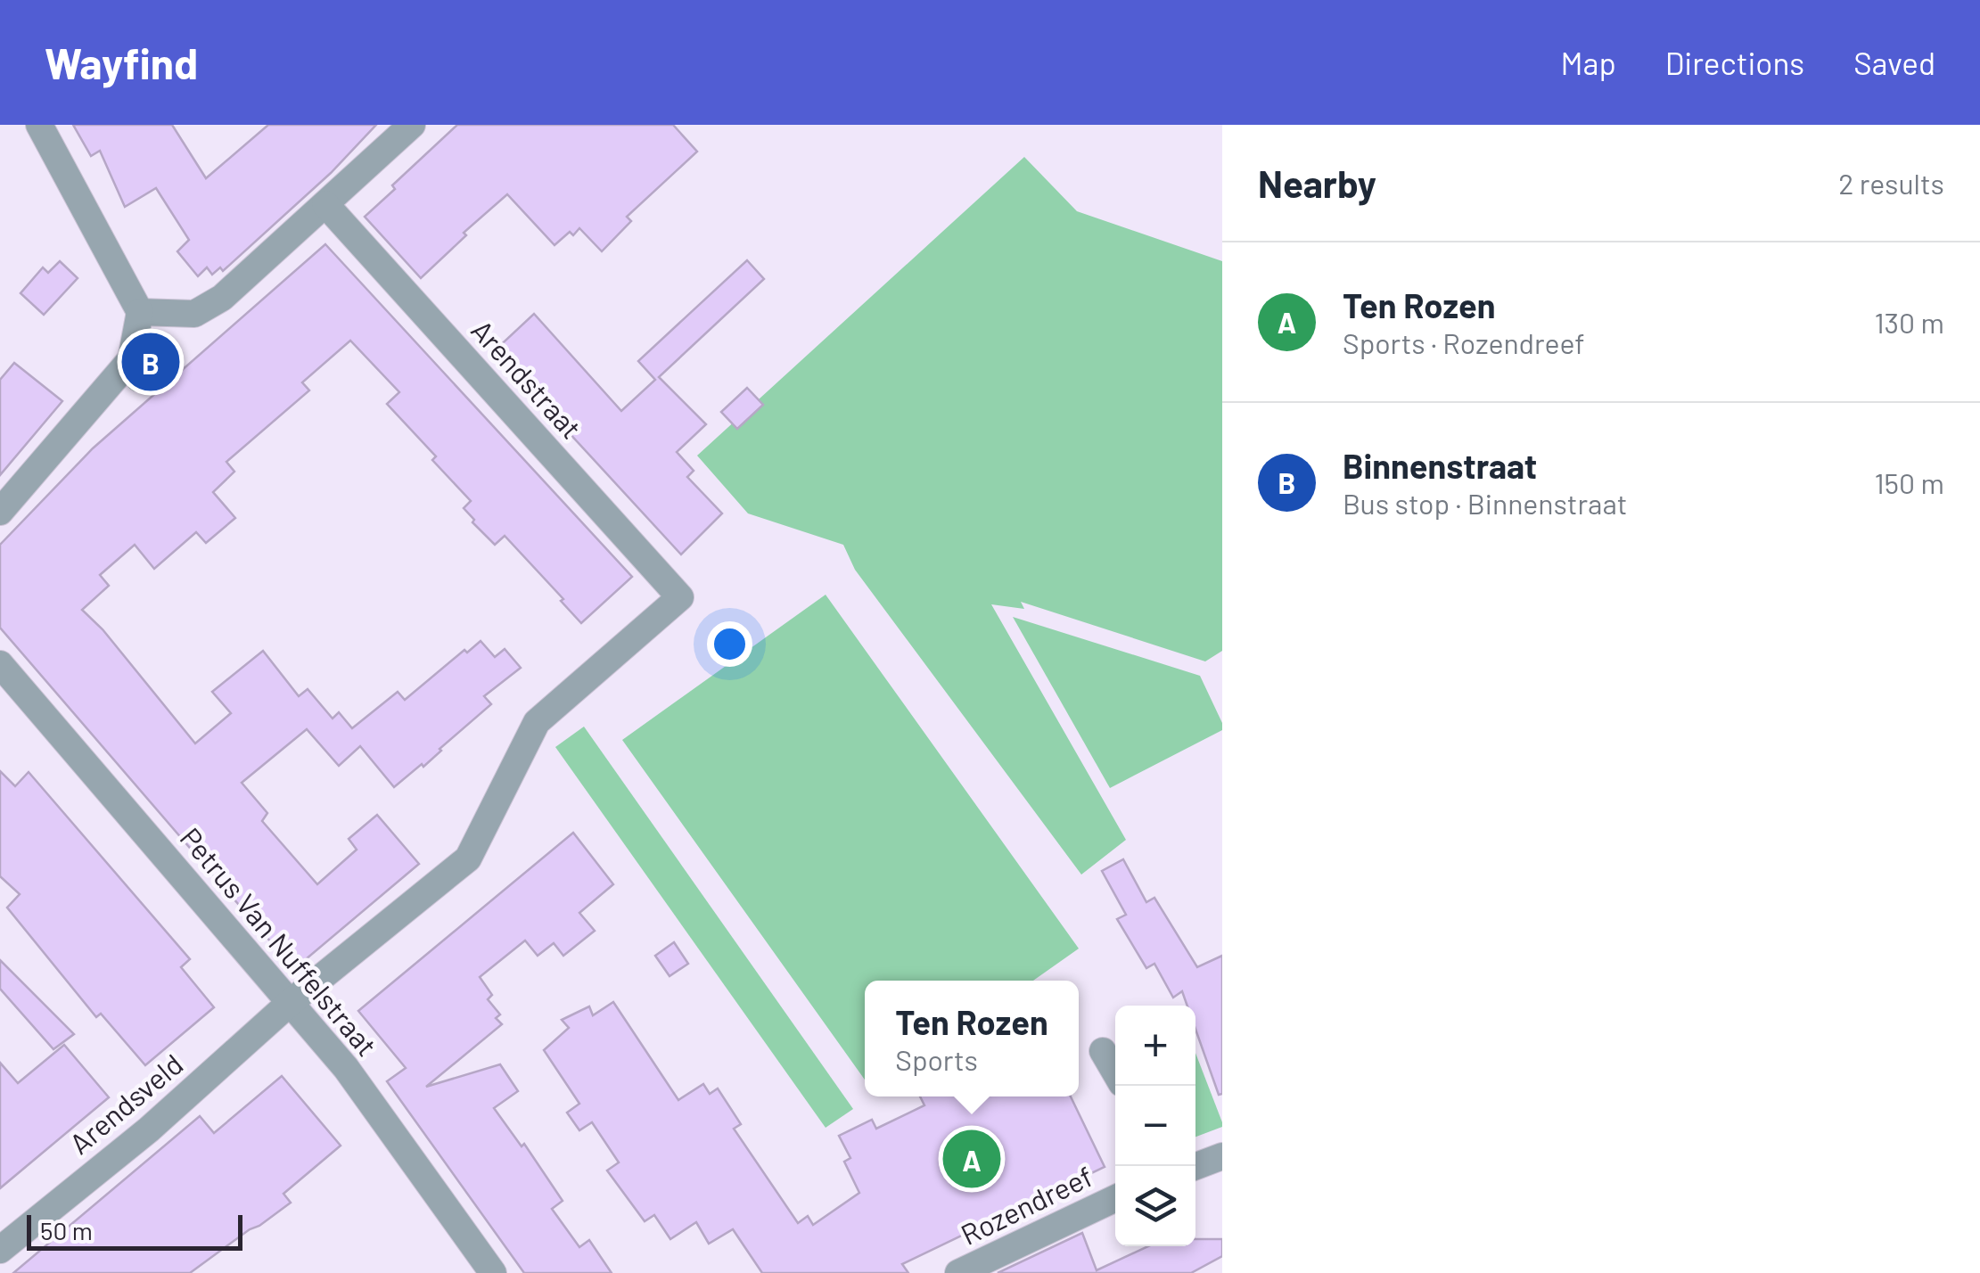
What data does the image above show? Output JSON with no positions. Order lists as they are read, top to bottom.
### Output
{
  "streets": {
    "street": [
      "Arendstraat",
      "Petrus Van Nuffelstraat",
      "Arendsveld",
      "Rozendreef"
    ]
  },
  "crossings": [
    ["Arendstraat", "Arendsveld"],
    ["Petrus Van Nuffelstraat", "Arendsveld"]
  ],
  "scale_bar": "50 m",
  "page": {
    "header": "Wayfind",
    "nav": ["Map", "Directions", "Saved"],
    "heading": ["Nearby", "2 results"],
    "list": [
      {
        "mark": "A",
        "name": "Ten Rozen",
        "note": "Sports · Rozendreef",
        "value": "130 m"
      },
      {
        "mark": "B",
        "name": "Binnenstraat",
        "note": "Bus stop · Binnenstraat",
        "value": "150 m"
      }
    ],
    "pins": ["B", "A"],
    "popup": ["Ten Rozen", "Sports"],
    "map_buttons": ["+", "−"],
    "scale": "50 m"
  }
}
